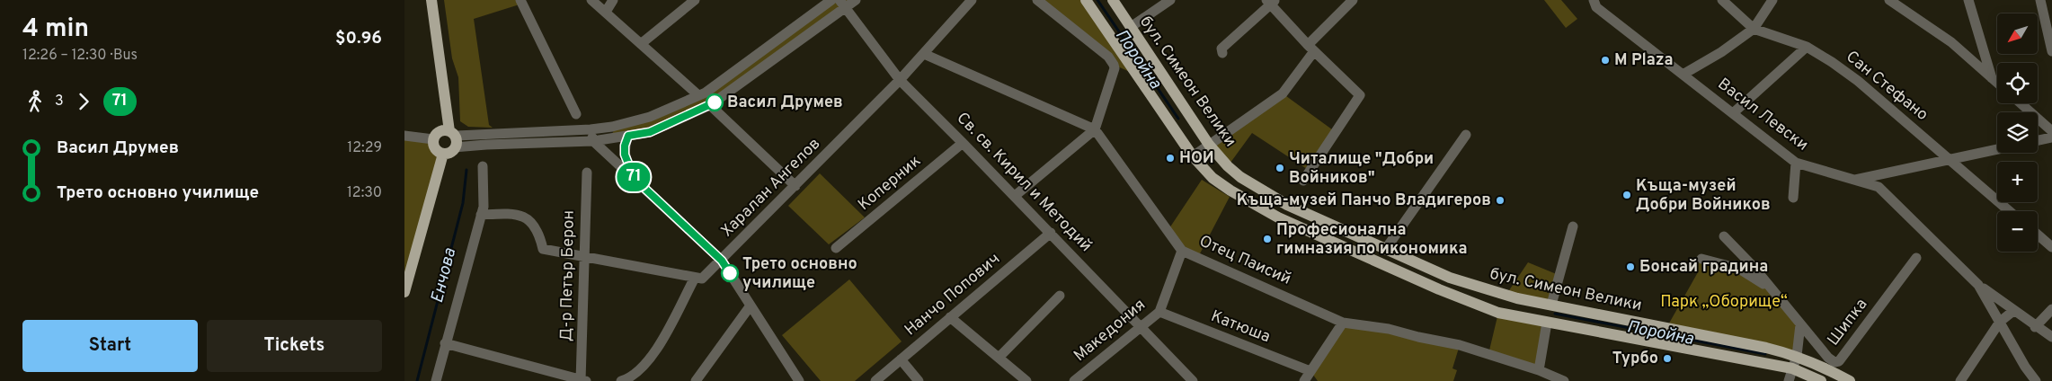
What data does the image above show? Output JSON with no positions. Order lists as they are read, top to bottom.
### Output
{
  "streets": {
    "main road": ["бул. Симеон Велики"],
    "street": [
      "Сан Стефано",
      "Васил Левски",
      "Св. св. Кирил и Методий",
      "Коперник",
      "Харалан Ангелов",
      "Отец Паисий",
      "Д-р Петър Берон",
      "Нанчо Попович",
      "Шипка",
      "Катюша",
      "Македония"
    ]
  },
  "crossings": [
    ["Св. св. Кирил и Методий", "Коперник"],
    ["Св. св. Кирил и Методий", "Харалан Ангелов"],
    ["Св. св. Кирил и Методий", "Нанчо Попович"],
    ["Св. св. Кирил и Методий", "Македония"],
    ["Отец Паисий", "Македония"],
    ["Катюша", "Македония"]
  ],
  "water": ["Поройна", "Енчова"],
  "parks": ["Парк „Оборище“"],
  "places": [
    "M Plaza",
    "Васил Друмев",
    "НОИ",
    "Читалище \"Добри Войников\"",
    "Къща-музей Добри Войников",
    "Къща-музей Панчо Владигеров",
    "Професионална гимназия по икономика",
    "Бонсай градина",
    "Трето основно училище",
    "Турбо"
  ],
  "lines": ["bus line 71"],
  "north": "bottom left",
  "page": {
    "heading": ["4 min", "12:26 – 12:30 · Bus", "$0.96"],
    "on_map": "71",
    "map_buttons": ["+", "−"],
    "legs": ["3", "71"],
    "list": [
      {
        "name": "Васил Друмев",
        "value": "12:29"
      },
      {
        "name": "Трето основно училище",
        "value": "12:30"
      }
    ],
    "buttons": ["Start", "Tickets"]
  }
}
